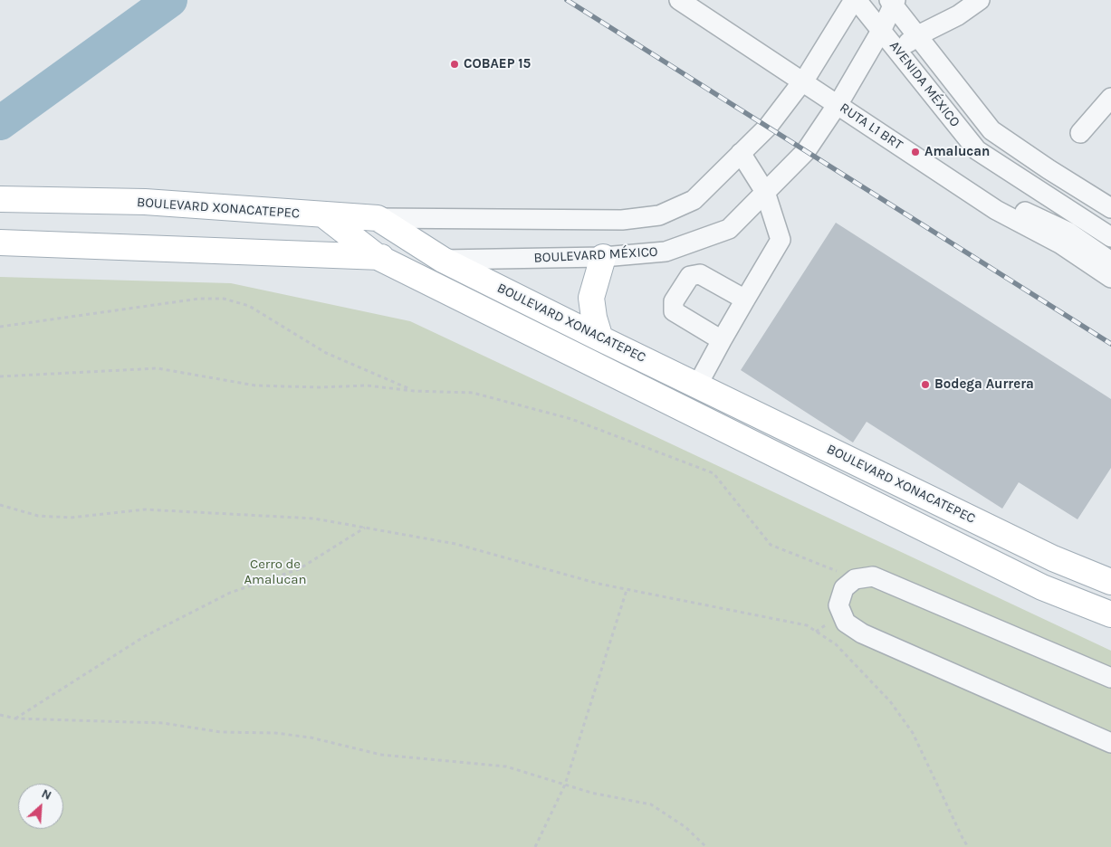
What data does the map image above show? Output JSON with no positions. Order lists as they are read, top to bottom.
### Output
{
  "streets": {
    "main road": ["BOULEVARD XONACATEPEC", "BOULEVARD MÉXICO"],
    "street": ["AVENIDA MÉXICO", "RUTA L1 BRT"]
  },
  "crossings": [
    ["AVENIDA MÉXICO", "BOULEVARD MÉXICO"],
    ["RUTA L1 BRT", "BOULEVARD MÉXICO"],
    ["BOULEVARD XONACATEPEC", "BOULEVARD MÉXICO"]
  ],
  "parks": ["Cerro de Amalucan"],
  "places": ["COBAEP 15", "Amalucan", "Bodega Aurrera"],
  "north": "top right"
}
